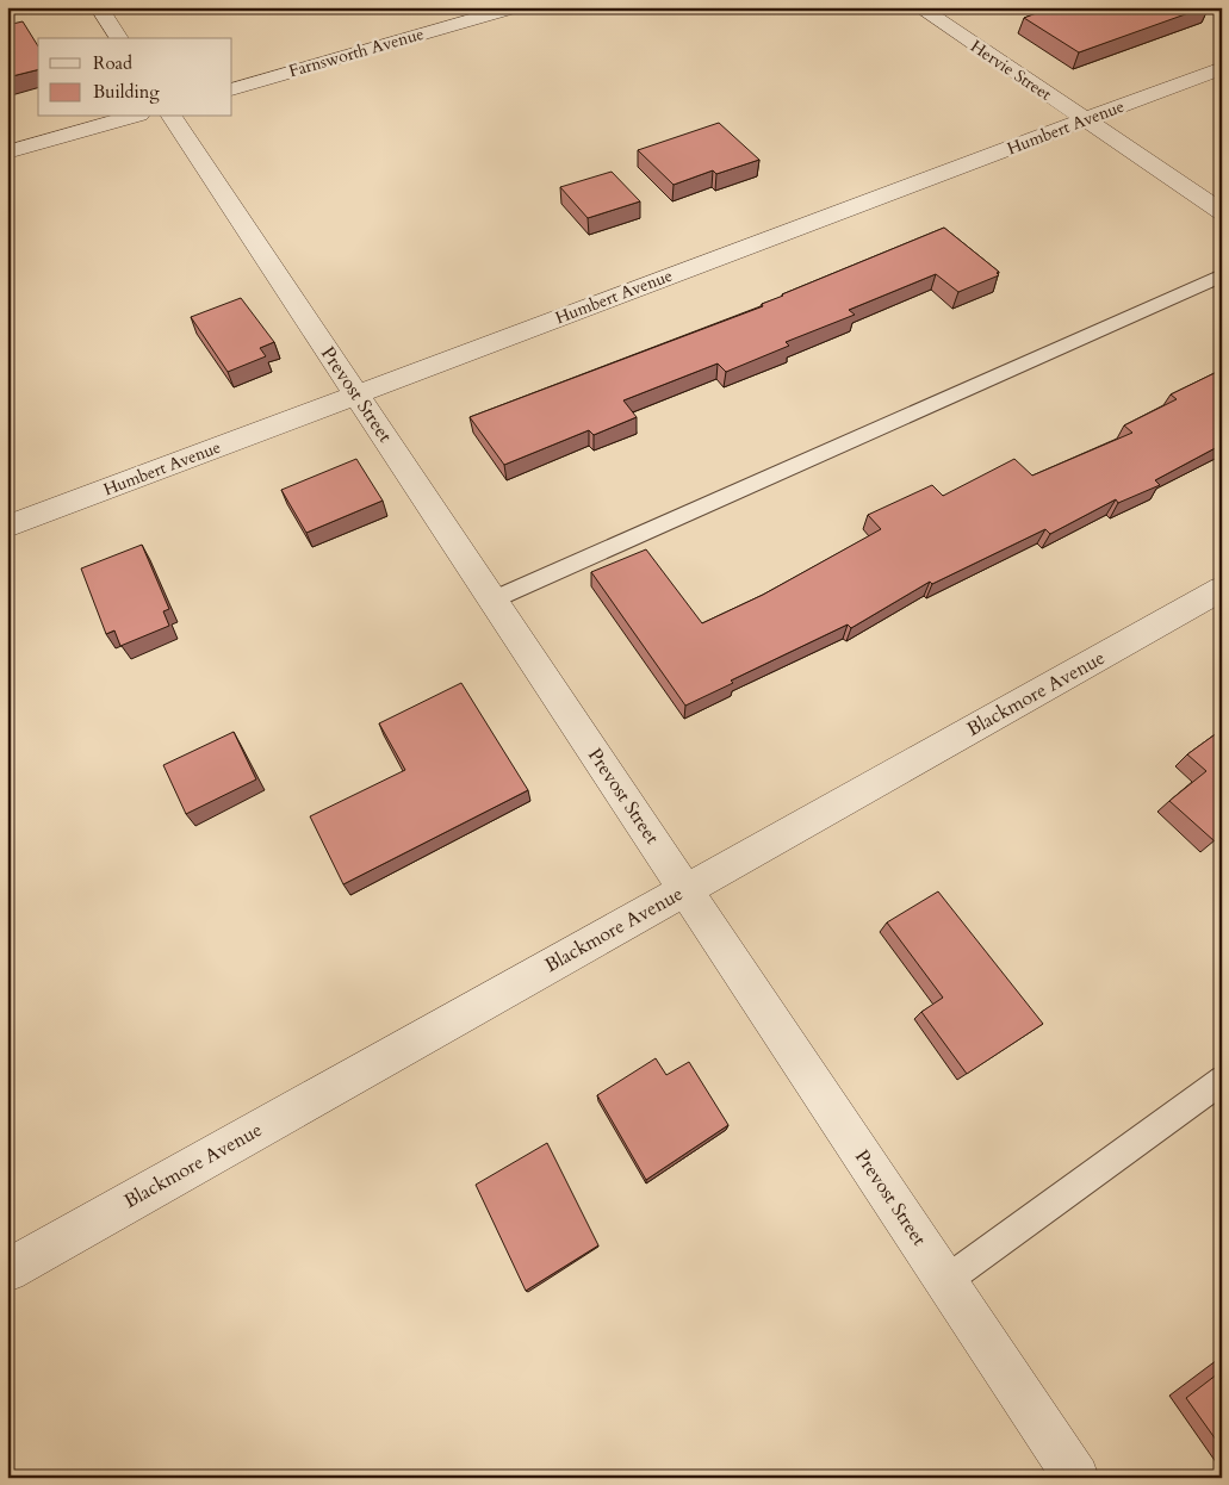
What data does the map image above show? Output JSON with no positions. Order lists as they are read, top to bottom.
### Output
{
  "streets": {
    "street": [
      "Farnsworth Avenue",
      "Hervie Street",
      "Humbert Avenue",
      "Prevost Street",
      "Blackmore Avenue"
    ]
  },
  "crossings": [
    ["Hervie Street", "Humbert Avenue"],
    ["Humbert Avenue", "Prevost Street"],
    ["Prevost Street", "Blackmore Avenue"]
  ],
  "legend": ["Road", "Building"]
}
